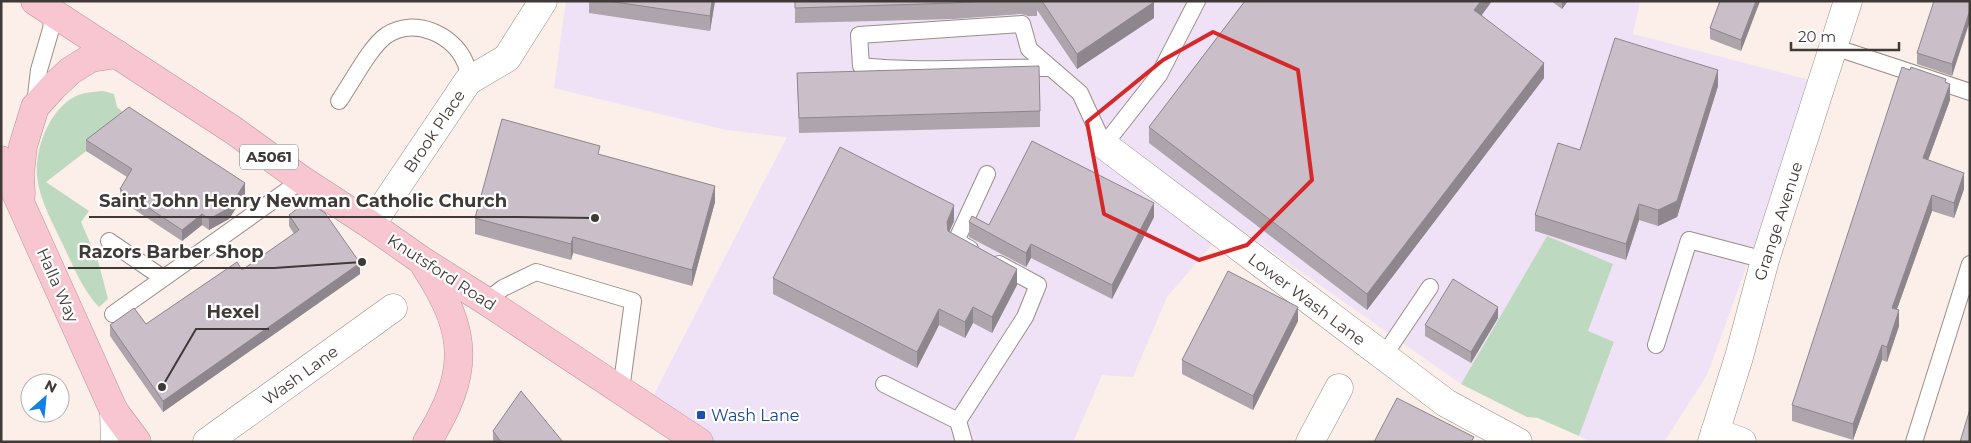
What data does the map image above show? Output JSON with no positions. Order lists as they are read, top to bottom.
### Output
{
  "streets": {
    "highway": ["A5061", "Knutsford Road", "Halla Way"],
    "street": [
      "Brook Place",
      "Grange Avenue",
      "Lower Wash Lane",
      "Wash Lane"
    ]
  },
  "crossings": [
    ["Brook Place", "Knutsford Road"],
    ["A5061", "Knutsford Road"]
  ],
  "places": {
    "other": ["Saint John Henry Newman Catholic Church", "Razors Barber Shop", "Hexel"],
    "transit": ["Wash Lane"]
  },
  "scale_bar": "20 m",
  "north": "top right"
}
